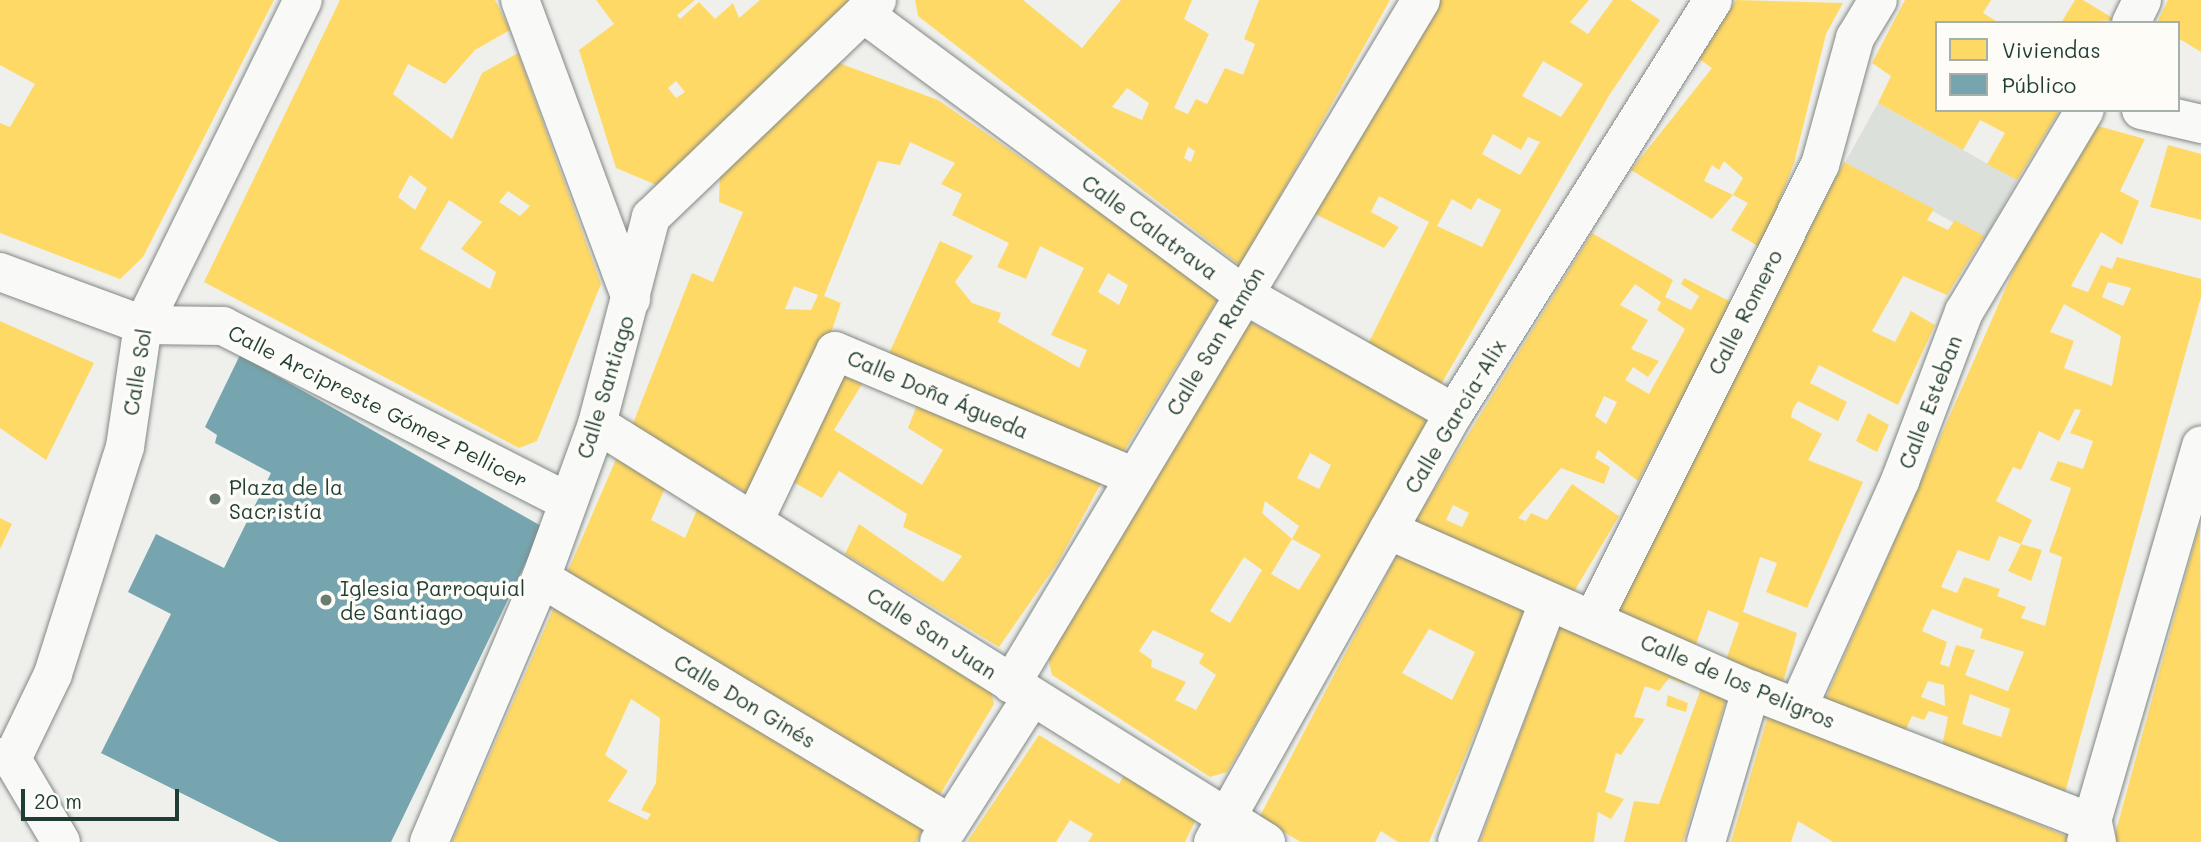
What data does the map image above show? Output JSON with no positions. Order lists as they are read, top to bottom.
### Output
{
  "streets": {
    "street": [
      "Calle Calatrava",
      "Calle Romero",
      "Calle San Ramón",
      "Calle Sol",
      "Calle Santiago",
      "Calle Doña Águeda",
      "Calle Esteban",
      "Calle Arcipreste Gómez Pellicer",
      "Calle García-Alix",
      "Calle San Juan",
      "Calle de los Peligros",
      "Calle Don Ginés"
    ]
  },
  "crossings": [
    ["Calle Calatrava", "Calle San Ramón"],
    ["Calle Calatrava", "Calle Santiago"],
    ["Calle Calatrava", "Calle García-Alix"],
    ["Calle Romero", "Calle de los Peligros"],
    ["Calle San Ramón", "Calle Doña Águeda"],
    ["Calle San Ramón", "Calle San Juan"],
    ["Calle San Ramón", "Calle Don Ginés"],
    ["Calle Sol", "Calle Arcipreste Gómez Pellicer"],
    ["Calle Santiago", "Calle Arcipreste Gómez Pellicer"],
    ["Calle Santiago", "Calle San Juan"],
    ["Calle Santiago", "Calle Don Ginés"],
    ["Calle Doña Águeda", "Calle San Juan"],
    ["Calle Esteban", "Calle de los Peligros"],
    ["Calle García-Alix", "Calle San Juan"],
    ["Calle García-Alix", "Calle de los Peligros"]
  ],
  "places": ["Plaza de la Sacristía", "Iglesia Parroquial de Santiago"],
  "legend": ["Viviendas", "Público"],
  "scale_bar": "20 m"
}
